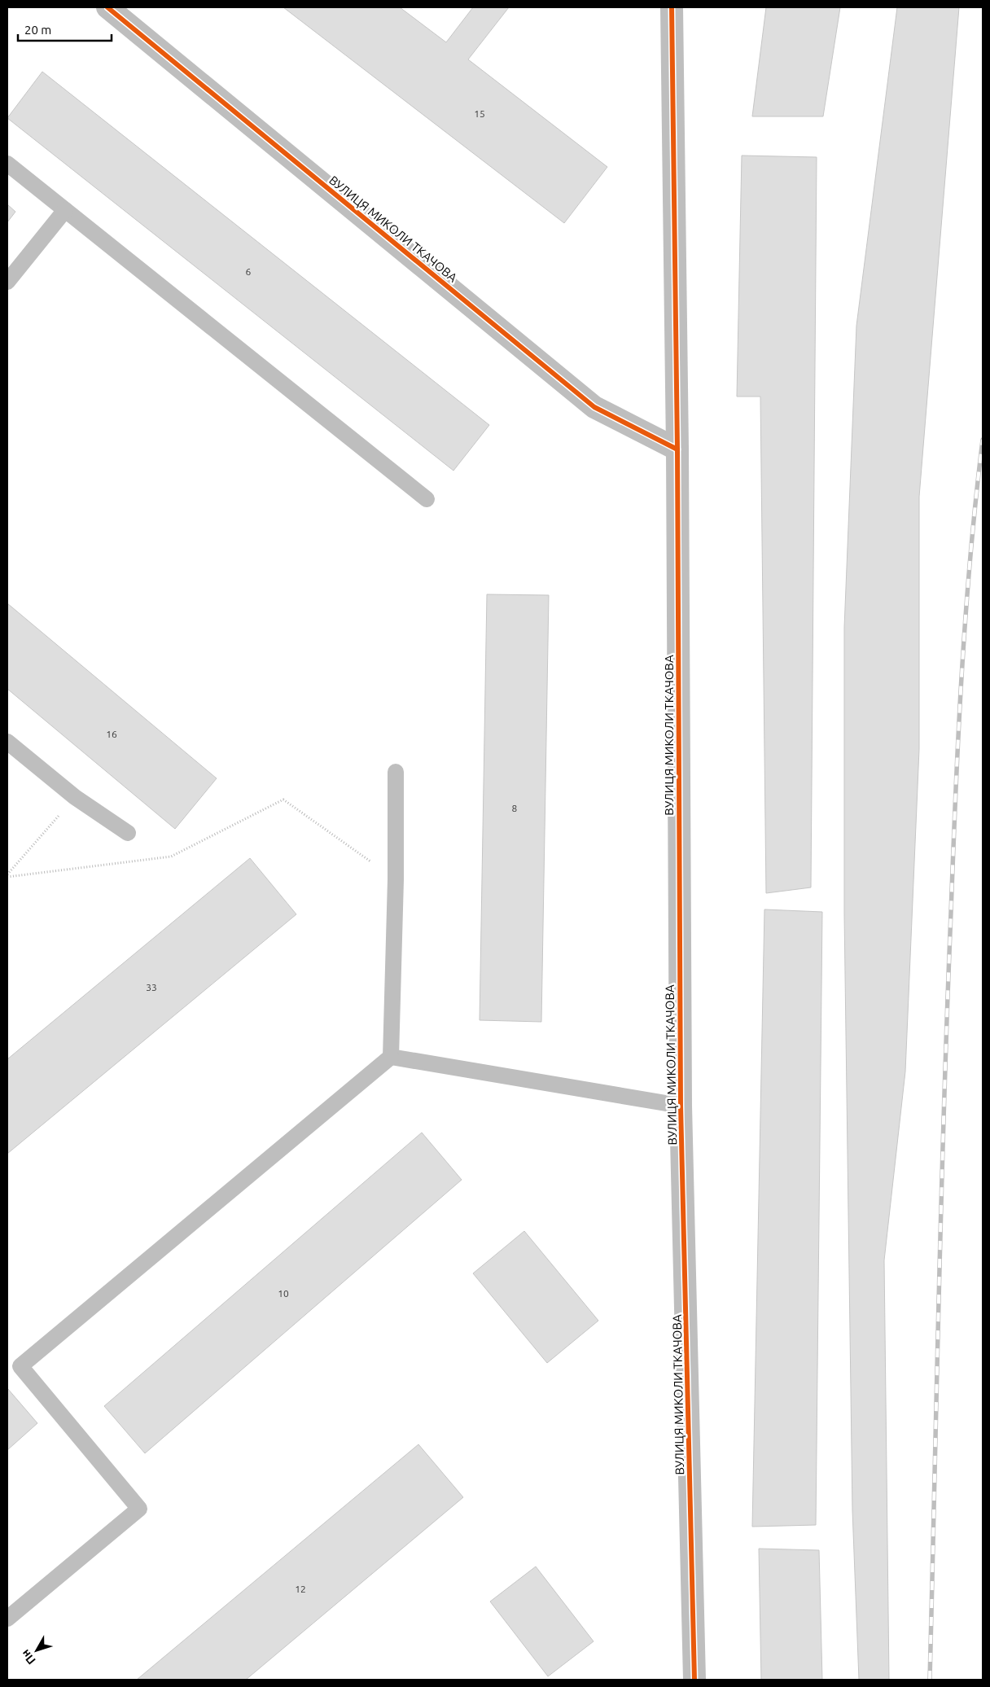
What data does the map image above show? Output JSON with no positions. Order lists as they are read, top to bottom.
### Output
{
  "streets": {
    "street": ["ВУЛИЦЯ МИКОЛИ ТКАЧОВА"]
  },
  "house_numbers": [
    "15",
    "6",
    "16",
    "8",
    "33",
    "10",
    "12"
  ],
  "scale_bar": "20 m",
  "north": "bottom left"
}
